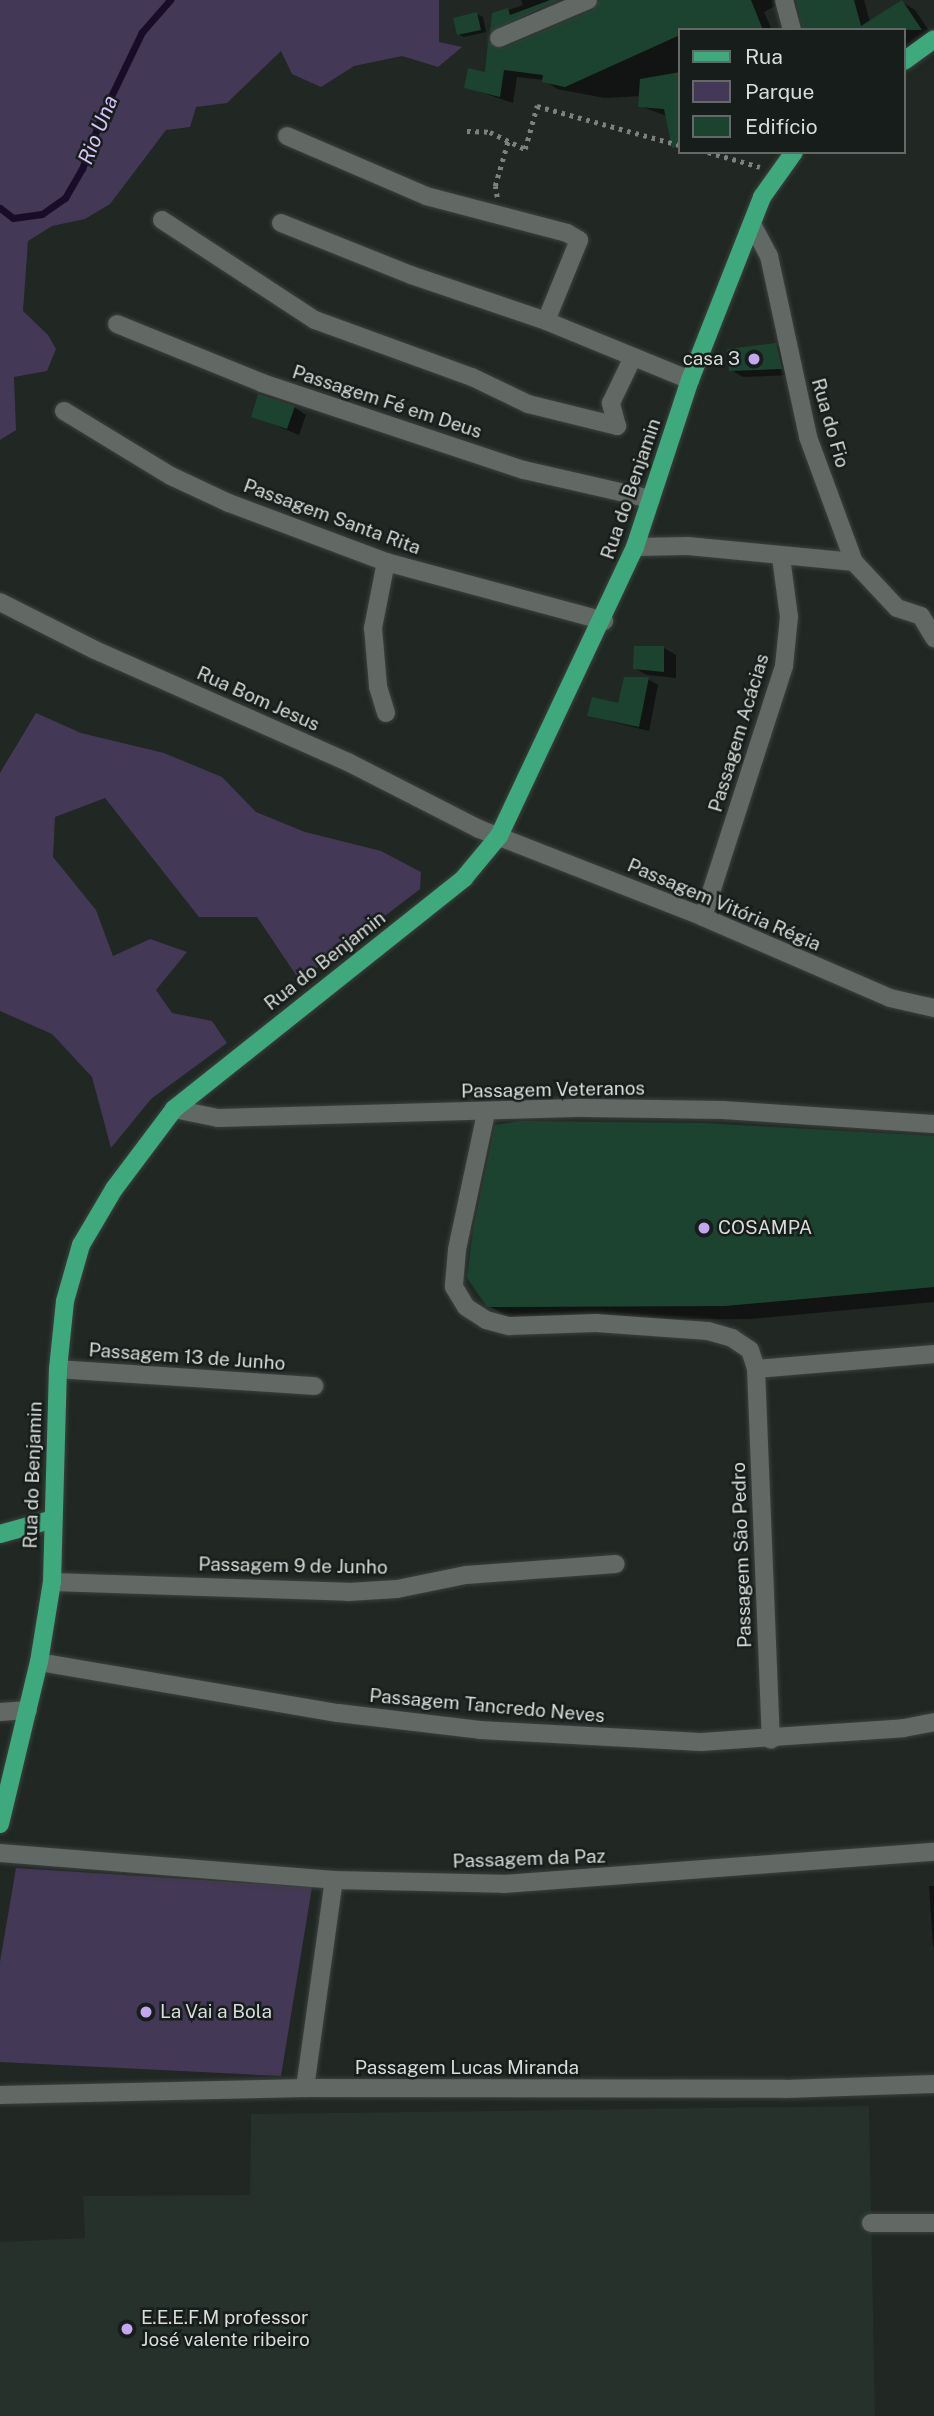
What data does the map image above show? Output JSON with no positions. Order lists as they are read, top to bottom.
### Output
{
  "streets": {
    "main road": ["Rua do Benjamin"],
    "street": [
      "Passagem Fé em Deus",
      "Rua do Fio",
      "Passagem Santa Rita",
      "Rua Bom Jesus",
      "Passagem Acácias",
      "Passagem Vitória Régia",
      "Passagem Veteranos",
      "Passagem 13 de Junho",
      "Passagem São Pedro",
      "Passagem 9 de Junho",
      "Passagem Tancredo Neves",
      "Passagem da Paz",
      "Passagem Lucas Miranda"
    ]
  },
  "crossings": [
    ["Passagem Fé em Deus", "Rua do Benjamin"],
    ["Rua do Fio", "Rua do Benjamin"],
    ["Rua do Benjamin", "Passagem Santa Rita"],
    ["Rua do Benjamin", "Rua Bom Jesus"],
    ["Rua do Benjamin", "Passagem Vitória Régia"],
    ["Rua do Benjamin", "Passagem Veteranos"],
    ["Rua do Benjamin", "Passagem 13 de Junho"],
    ["Rua do Benjamin", "Passagem 9 de Junho"],
    ["Rua do Benjamin", "Passagem Tancredo Neves"],
    ["Rua Bom Jesus", "Passagem Vitória Régia"],
    ["Passagem Acácias", "Passagem Vitória Régia"],
    ["Passagem São Pedro", "Passagem Tancredo Neves"]
  ],
  "water": ["Rio Una"],
  "places": [
    "casa 3",
    "COSAMPA",
    "La Vai a Bola",
    "E.E.E.F.M professor José valente ribeiro"
  ],
  "legend": ["Rua", "Parque", "Edifício"]
}
